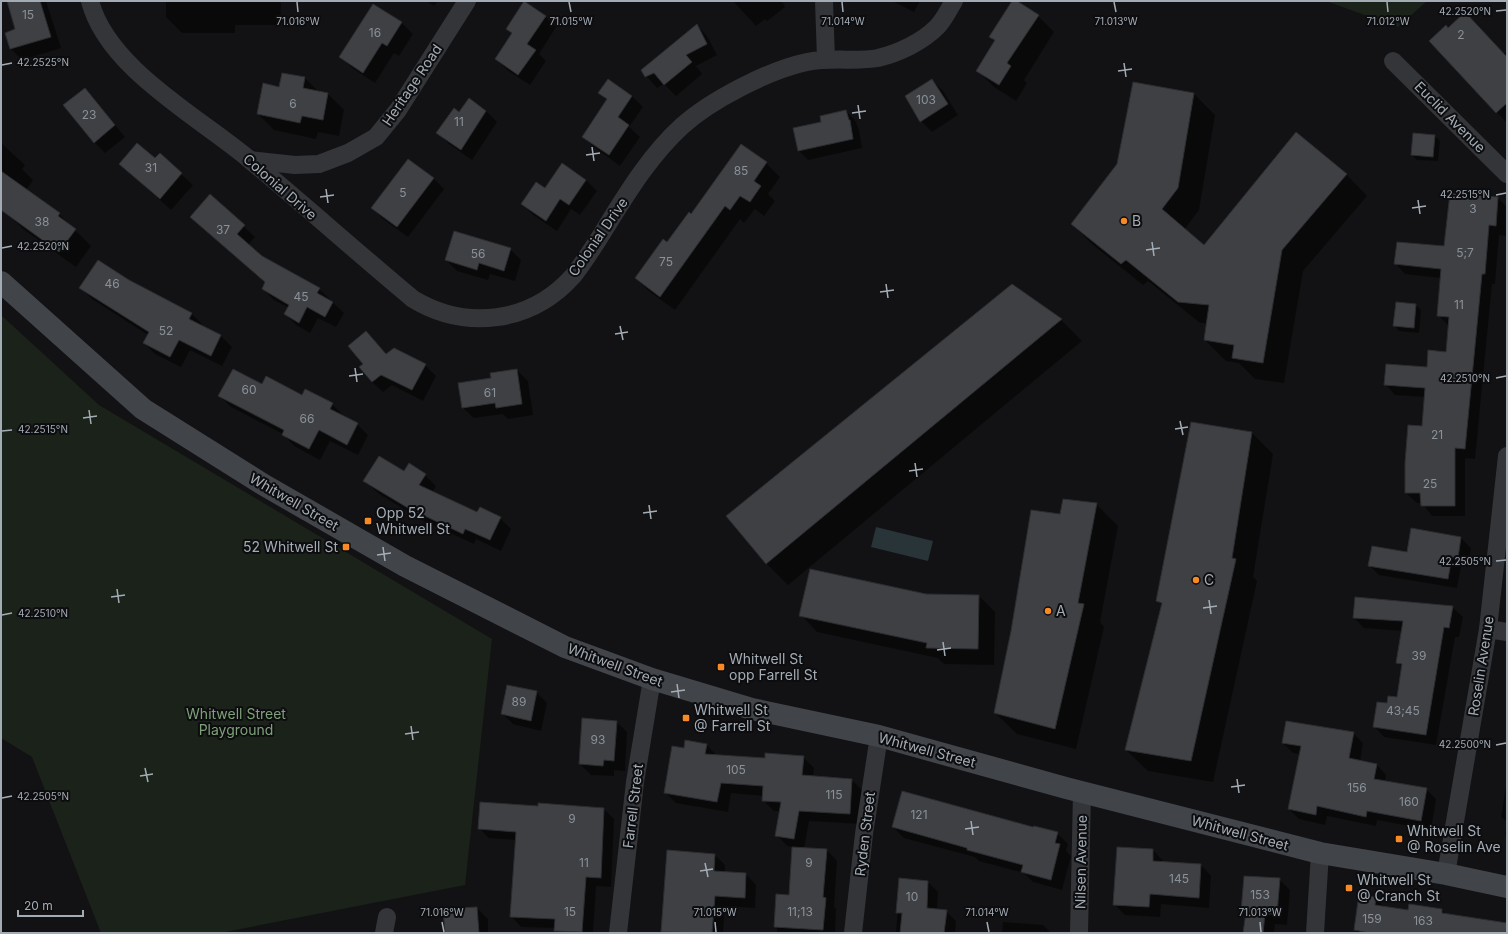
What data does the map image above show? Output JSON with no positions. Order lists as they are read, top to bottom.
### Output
{
  "streets": {
    "street": [
      "Heritage Road",
      "Euclid Avenue",
      "Colonial Drive",
      "Whitwell Street",
      "Roselin Avenue",
      "Farrell Street",
      "Ryden Street",
      "Nilsen Avenue"
    ]
  },
  "crossings": [
    ["Heritage Road", "Colonial Drive"],
    ["Whitwell Street", "Roselin Avenue"],
    ["Whitwell Street", "Farrell Street"],
    ["Whitwell Street", "Ryden Street"],
    ["Whitwell Street", "Nilsen Avenue"]
  ],
  "parks": ["Whitwell Street Playground"],
  "places": {
    "other": ["B", "C", "A"],
    "transit": [
      "Opp 52 Whitwell St",
      "52 Whitwell St",
      "Whitwell St opp Farrell St",
      "Whitwell St @ Farrell St",
      "Whitwell St @ Roselin Ave",
      "Whitwell St @ Cranch St"
    ]
  },
  "house_numbers": [
    "15",
    "16",
    "2",
    "103",
    "6",
    "23",
    "11",
    "31",
    "85",
    "5",
    "3",
    "38",
    "37",
    "5;7",
    "56",
    "75",
    "46",
    "45",
    "11",
    "52",
    "60",
    "61",
    "66",
    "21",
    "25",
    "39",
    "89",
    "43;45",
    "93",
    "105",
    "156",
    "115",
    "160",
    "121",
    "9",
    "11",
    "9",
    "145",
    "153",
    "10",
    "15",
    "11;13",
    "159",
    "163"
  ],
  "scale_bar": "20 m",
  "coordinates": [
    "42.2520°N",
    "71.016°W",
    "71.015°W",
    "71.014°W",
    "71.013°W",
    "71.012°W",
    "42.2525°N",
    "42.2515°N",
    "42.2510°N",
    "42.2505°N",
    "42.2500°N"
  ]
}
